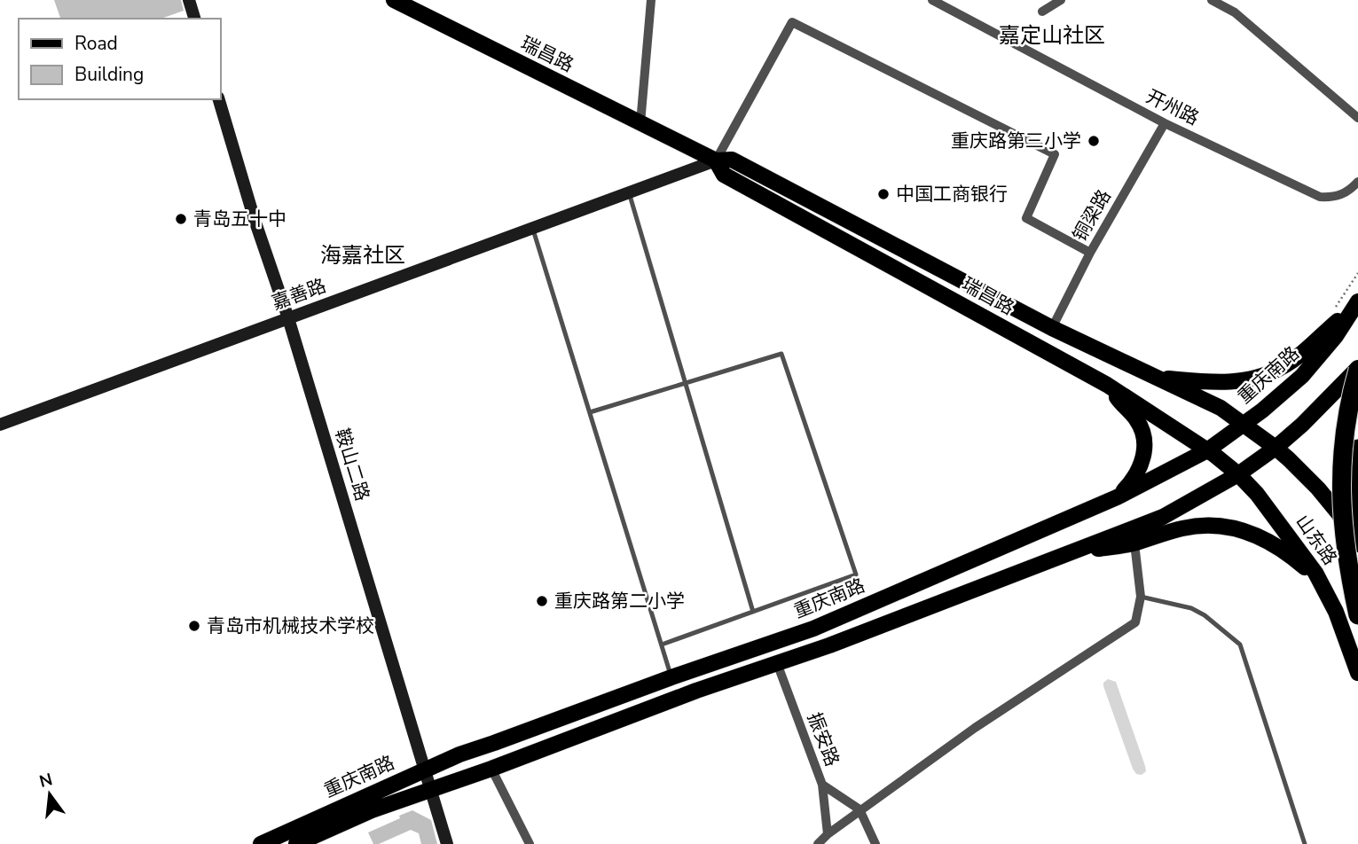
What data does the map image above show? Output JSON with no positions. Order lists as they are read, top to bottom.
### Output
{
  "streets": {
    "main road": ["瑞昌路", "重庆南路", "山东路"],
    "street": [
      "开州路",
      "铜梁路",
      "嘉善路",
      "鞍山二路",
      "振安路"
    ]
  },
  "crossings": [
    ["瑞昌路", "铜梁路"],
    ["瑞昌路", "嘉善路"],
    ["瑞昌路", "重庆南路"],
    ["瑞昌路", "山东路"],
    ["开州路", "铜梁路"],
    ["嘉善路", "鞍山二路"],
    ["重庆南路", "鞍山二路"],
    ["重庆南路", "山东路"],
    ["重庆南路", "振安路"]
  ],
  "districts": ["嘉定山社区", "海嘉社区"],
  "places": [
    "重庆路第三小学",
    "中国工商银行",
    "青岛五十中",
    "重庆路第二小学",
    "青岛市机械技术学校"
  ],
  "legend": ["Road", "Building"],
  "north": "top"
}
